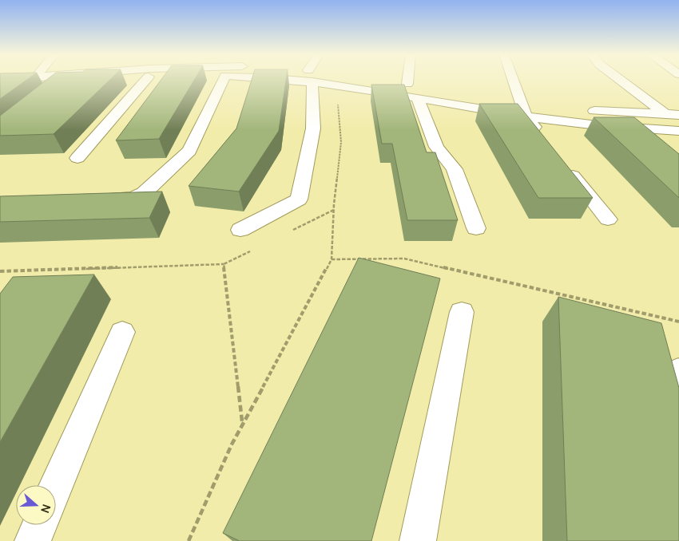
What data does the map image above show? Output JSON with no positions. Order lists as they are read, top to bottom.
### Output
{
  "north": "right"
}
